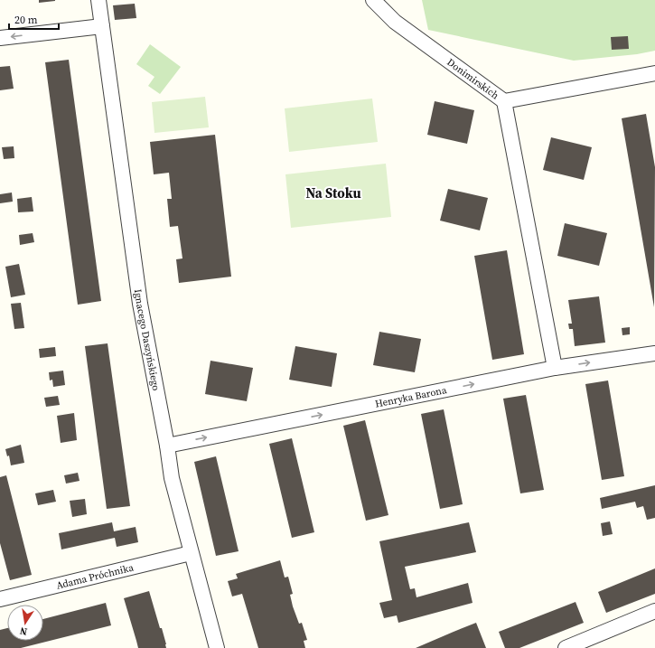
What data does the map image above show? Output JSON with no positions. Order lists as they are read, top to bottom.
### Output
{
  "streets": {
    "street": [
      "Donimirskich",
      "Ignacego Daszyńskiego",
      "Henryka Barona",
      "Adama Próchnika"
    ]
  },
  "crossings": [
    ["Ignacego Daszyńskiego", "Henryka Barona"],
    ["Ignacego Daszyńskiego", "Adama Próchnika"]
  ],
  "one_way": ["Henryka Barona"],
  "districts": ["Na Stoku"],
  "scale_bar": "20 m",
  "north": "bottom"
}
